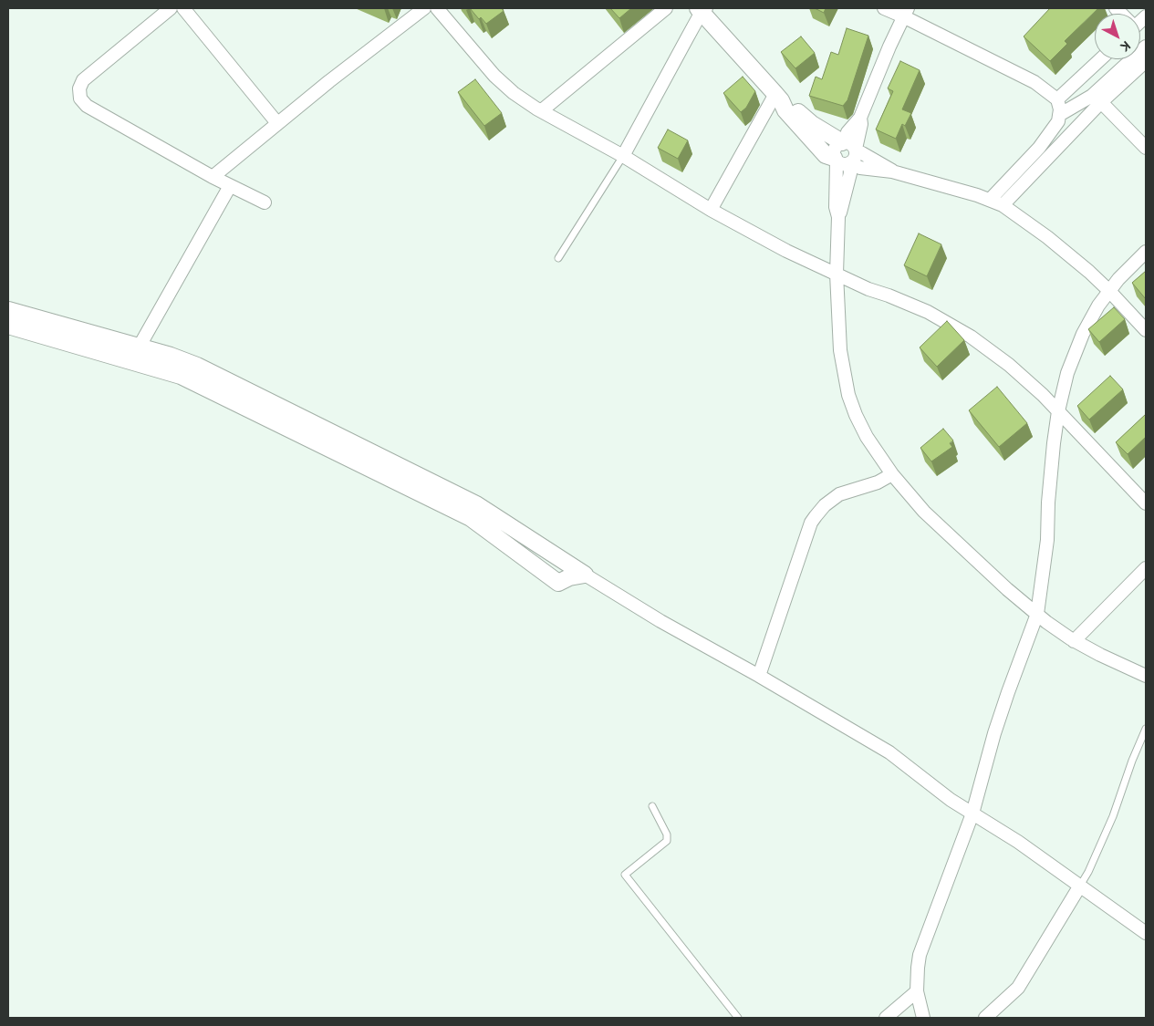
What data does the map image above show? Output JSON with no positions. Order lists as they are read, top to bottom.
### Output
{
  "north": "bottom right"
}
